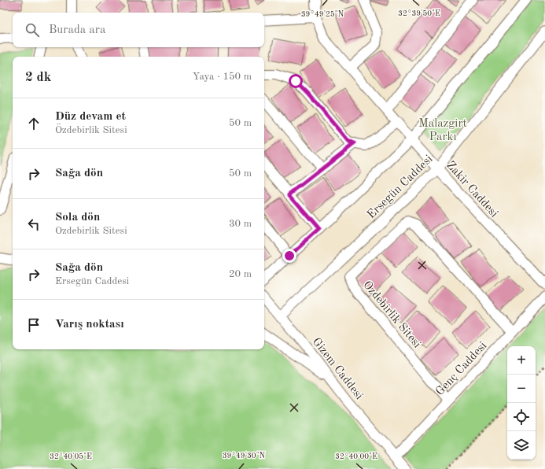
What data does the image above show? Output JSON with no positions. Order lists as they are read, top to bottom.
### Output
{
  "streets": {
    "street": [
      "Ersegün Caddesi",
      "Zakir Caddesi",
      "Ozdebirlik Sitesi",
      "Gizem Caddesi",
      "Genç Caddesi"
    ]
  },
  "crossings": [
    ["Ersegün Caddesi", "Zakir Caddesi"],
    ["Ersegün Caddesi", "Gizem Caddesi"],
    ["Ozdebirlik Sitesi", "Genç Caddesi"],
    ["Gizem Caddesi", "Genç Caddesi"]
  ],
  "parks": ["Malazgirt Parkı"],
  "page": {
    "search": "Burada ara",
    "heading": ["2 dk", "Yaya · 150 m"],
    "list": [
      ["Düz devam et", "Özdebirlik Sitesi", "50 m"],
      ["Sağa dön", "50 m"],
      ["Sola dön", "Ozdebirlik Sitesi", "30 m"],
      ["Sağa dön", "Ersegün Caddesi", "20 m"],
      "Varış noktası"
    ],
    "map_buttons": ["+", "−"]
  },
  "coordinates": [
    "32°39'50\"E",
    "39°49'25\"N",
    "39°49'30\"N",
    "32°40'05\"E",
    "32°40'00\"E"
  ]
}
